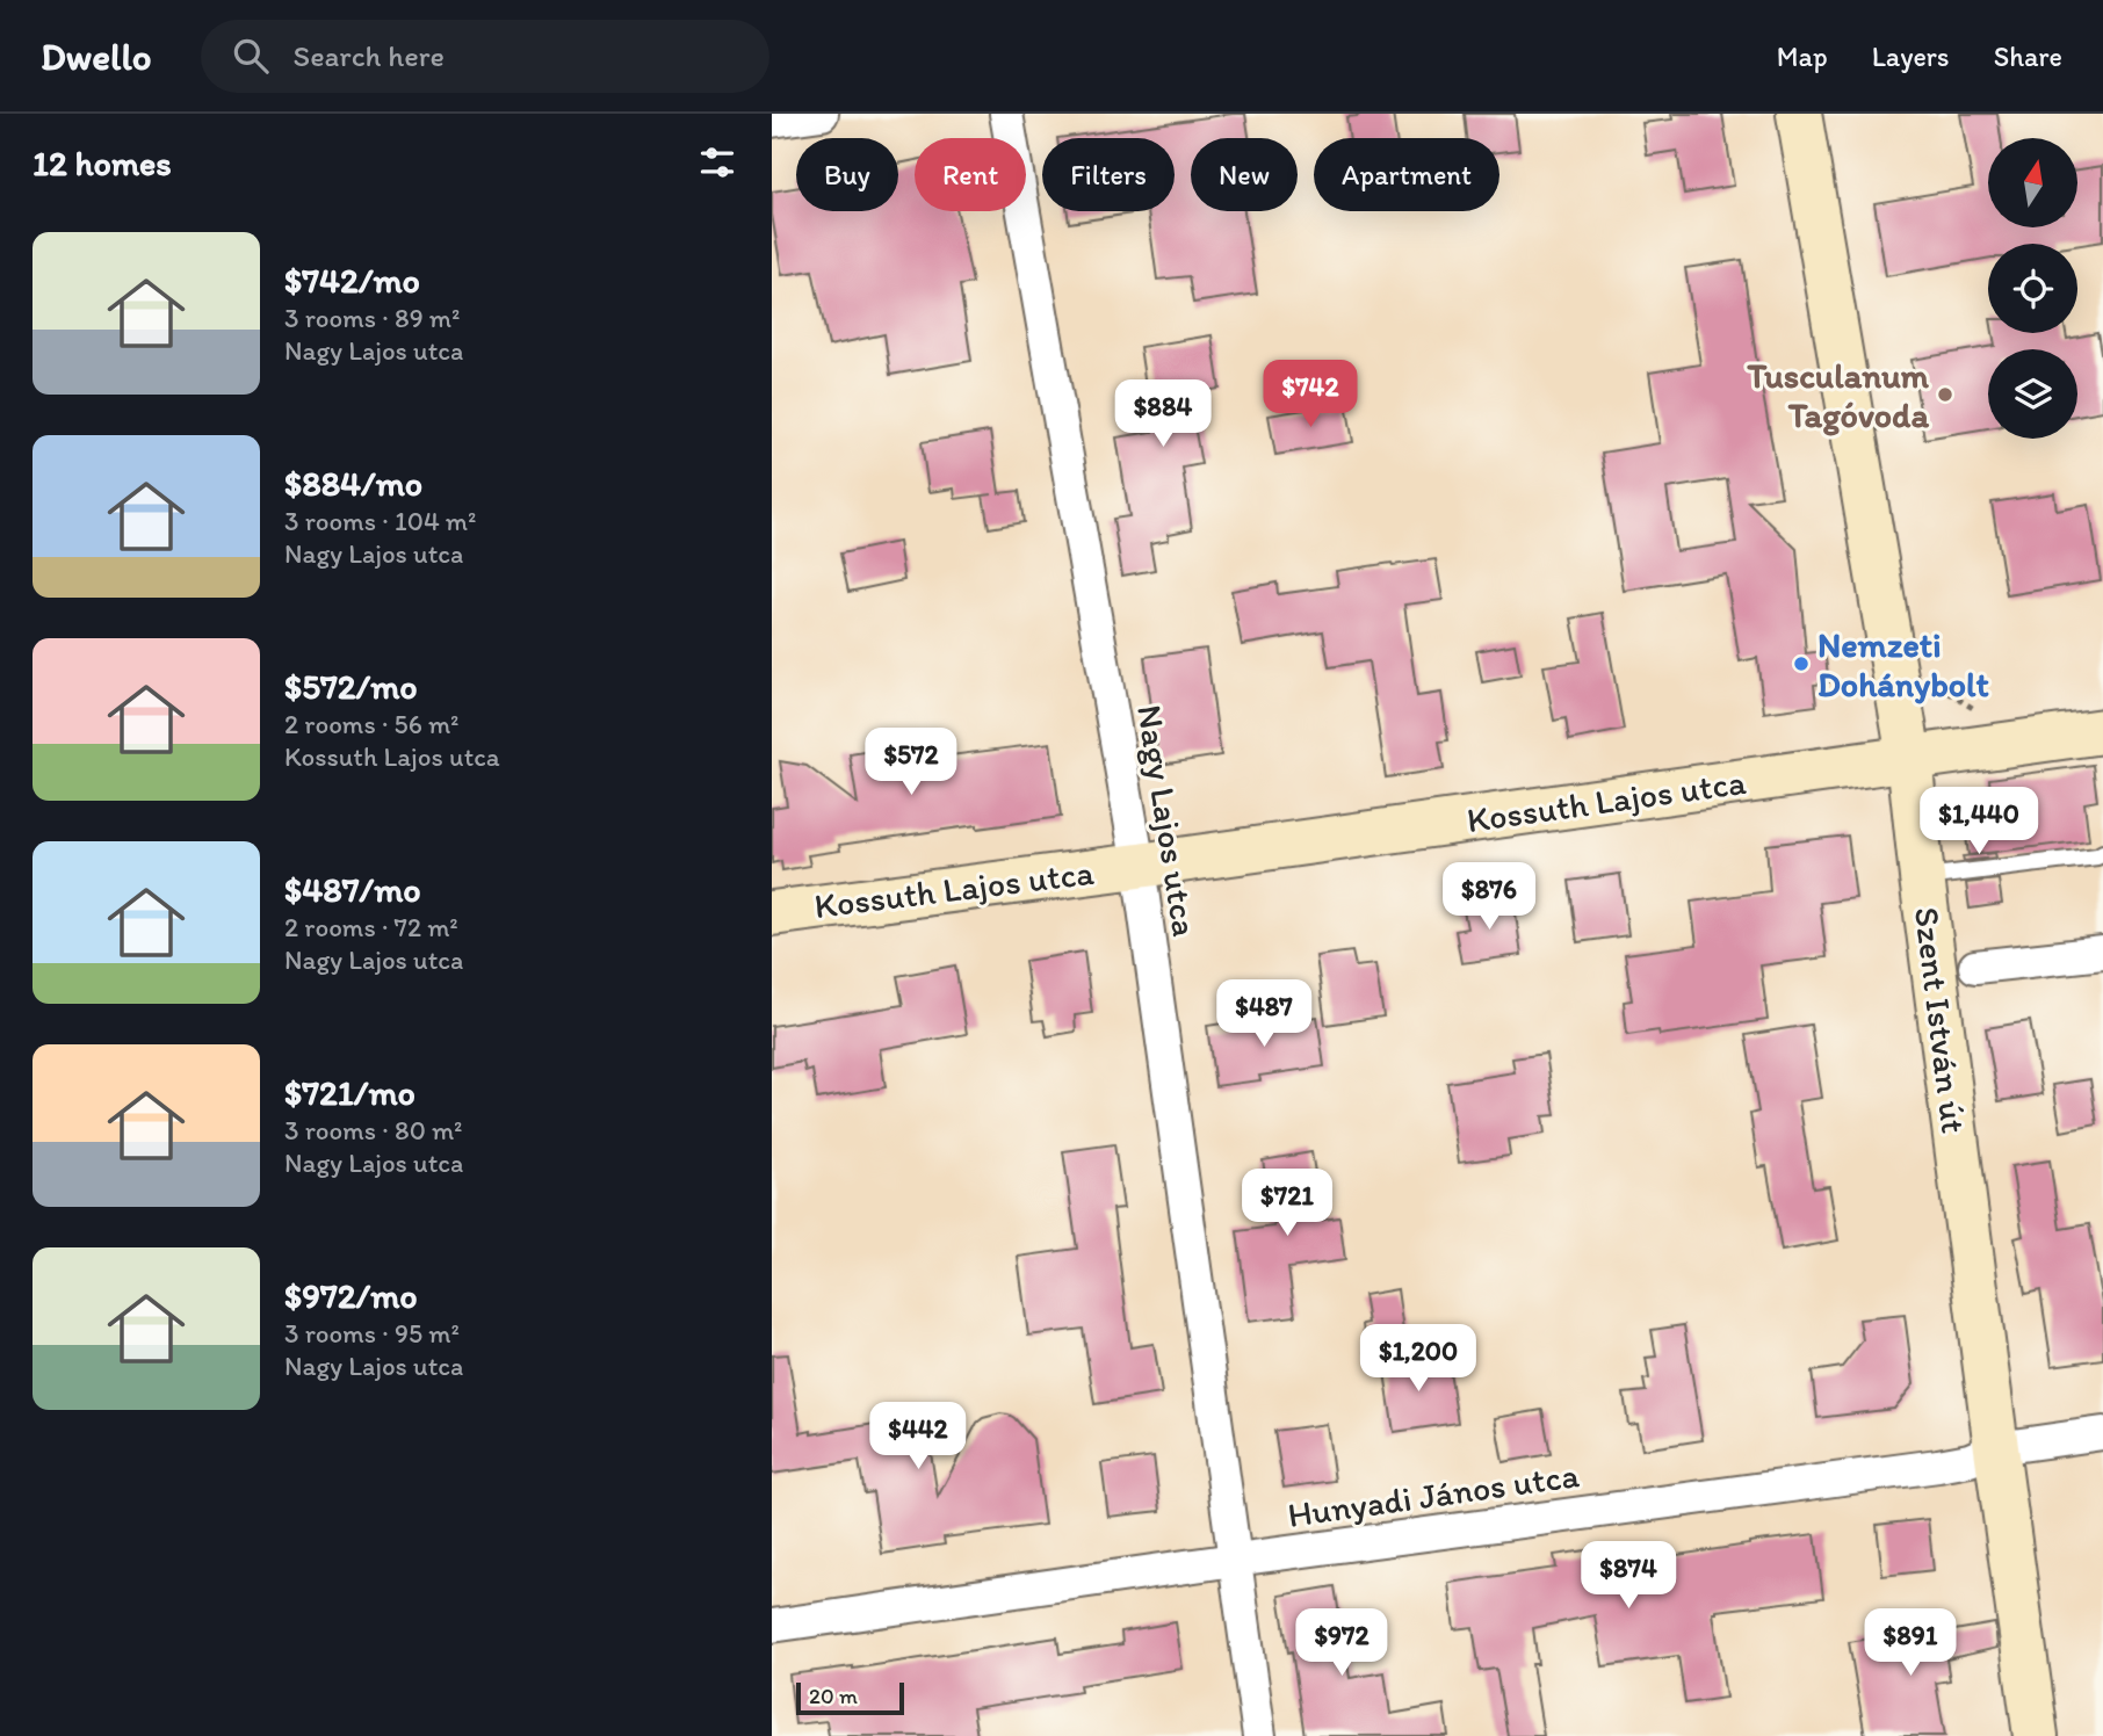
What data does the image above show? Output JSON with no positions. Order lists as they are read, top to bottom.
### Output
{
  "streets": {
    "street": [
      "Kossuth Lajos utca",
      "Nagy Lajos utca",
      "Szent István út",
      "Hunyadi János utca"
    ]
  },
  "crossings": [
    ["Kossuth Lajos utca", "Nagy Lajos utca"],
    ["Kossuth Lajos utca", "Szent István út"],
    ["Nagy Lajos utca", "Hunyadi János utca"],
    ["Szent István út", "Hunyadi János utca"]
  ],
  "places": ["Tusculanum Tagóvoda", "Nemzeti Dohánybolt"],
  "scale_bar": "20 m",
  "north": "top",
  "page": {
    "header": "Dwello",
    "search": "Search here",
    "nav": ["Map", "Layers", "Share"],
    "heading": "12 homes",
    "chip": [
      "Buy",
      "Rent",
      "Filters",
      "New",
      "Apartment"
    ],
    "list": [
      {
        "name": "$742/mo",
        "note": "3 rooms · 89 m² · Nagy Lajos utca"
      },
      {
        "name": "$884/mo",
        "note": "3 rooms · 104 m² · Nagy Lajos utca"
      },
      {
        "name": "$572/mo",
        "note": "2 rooms · 56 m² · Kossuth Lajos utca"
      },
      {
        "name": "$487/mo",
        "note": "2 rooms · 72 m² · Nagy Lajos utca"
      },
      {
        "name": "$721/mo",
        "note": "3 rooms · 80 m² · Nagy Lajos utca"
      },
      {
        "name": "$972/mo",
        "note": "3 rooms · 95 m² · Nagy Lajos utca"
      }
    ],
    "price": [
      "$742",
      "$884",
      "$572",
      "$1,440",
      "$876",
      "$487",
      "$721",
      "$1,200",
      "$442",
      "$874",
      "$972",
      "$891"
    ],
    "scale": "20 m"
  }
}
